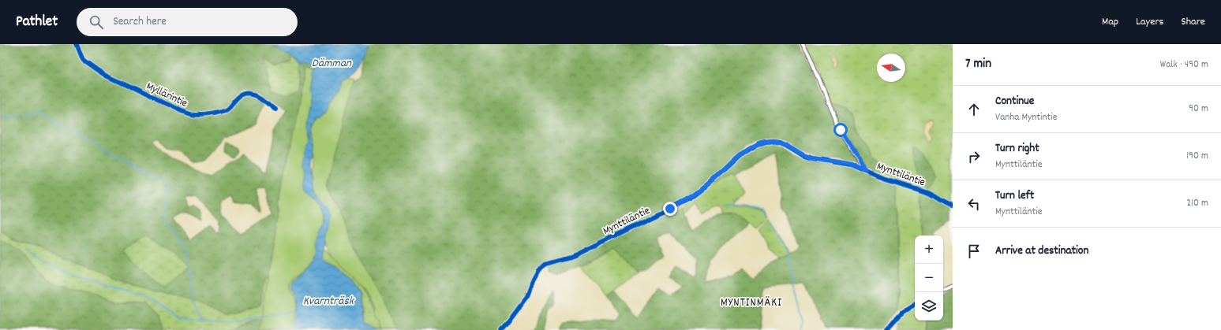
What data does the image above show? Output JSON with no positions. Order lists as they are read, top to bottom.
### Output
{
  "streets": {
    "street": ["Myllärintie", "Mynttiläntie"]
  },
  "districts": ["MYNTINMÄKI"],
  "water": ["Dämman", "Kvarnträsk"],
  "north": "left",
  "page": {
    "header": "Pathlet",
    "search": "Search here",
    "nav": ["Map", "Layers", "Share"],
    "heading": ["7 min", "Walk · 490 m"],
    "list": [
      ["Continue", "Vanha Myntintie", "90 m"],
      ["Turn right", "Mynttiläntie", "190 m"],
      ["Turn left", "Mynttiläntie", "210 m"],
      "Arrive at destination"
    ],
    "map_buttons": ["+", "−"]
  }
}
